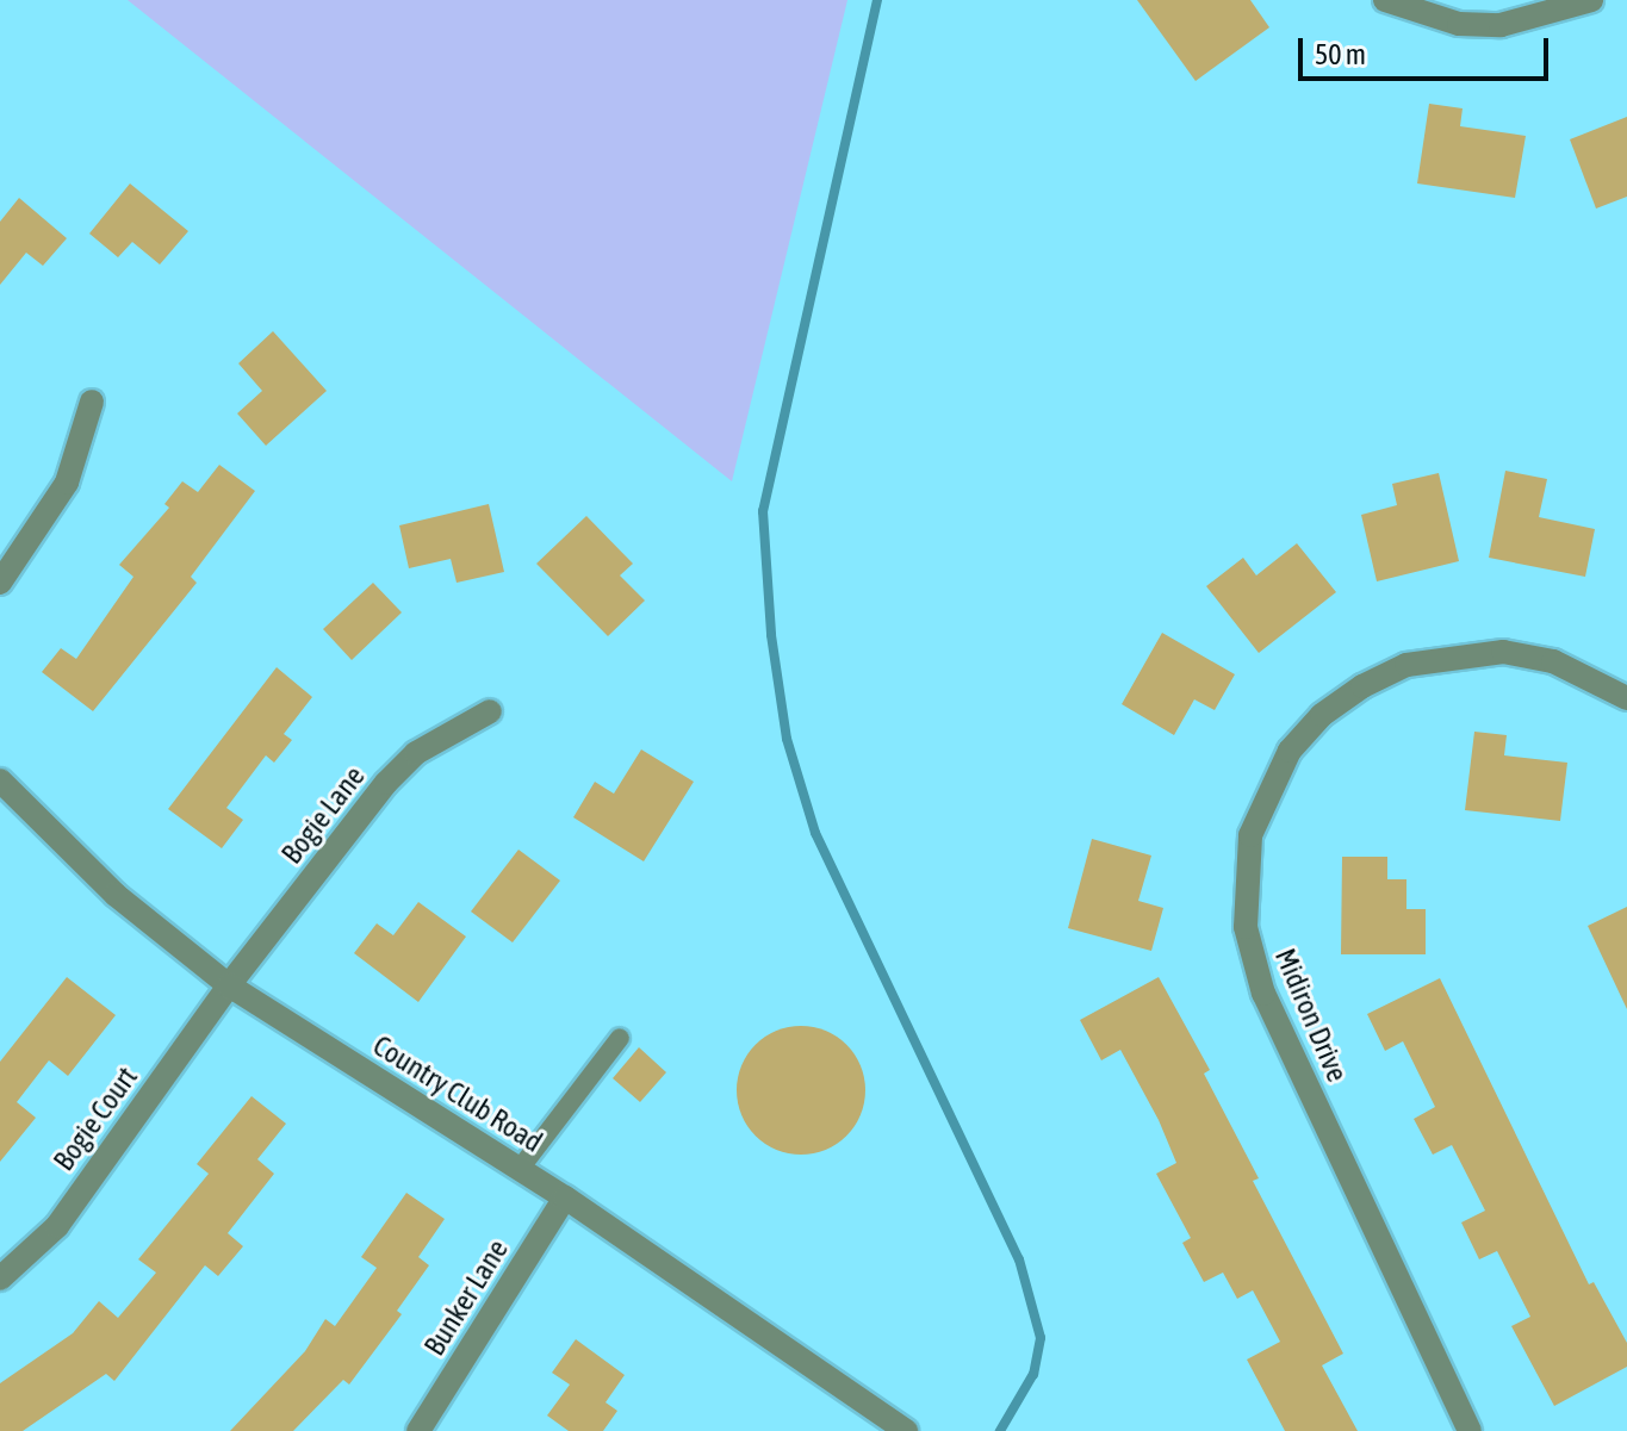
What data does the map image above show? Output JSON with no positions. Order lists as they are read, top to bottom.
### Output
{
  "streets": {
    "street": [
      "Bogie Lane",
      "Midiron Drive",
      "Country Club Road",
      "Bogie Court",
      "Bunker Lane"
    ]
  },
  "crossings": [
    ["Bogie Lane", "Country Club Road"],
    ["Bogie Lane", "Bogie Court"],
    ["Country Club Road", "Bogie Court"],
    ["Country Club Road", "Bunker Lane"]
  ],
  "scale_bar": "50 m"
}
